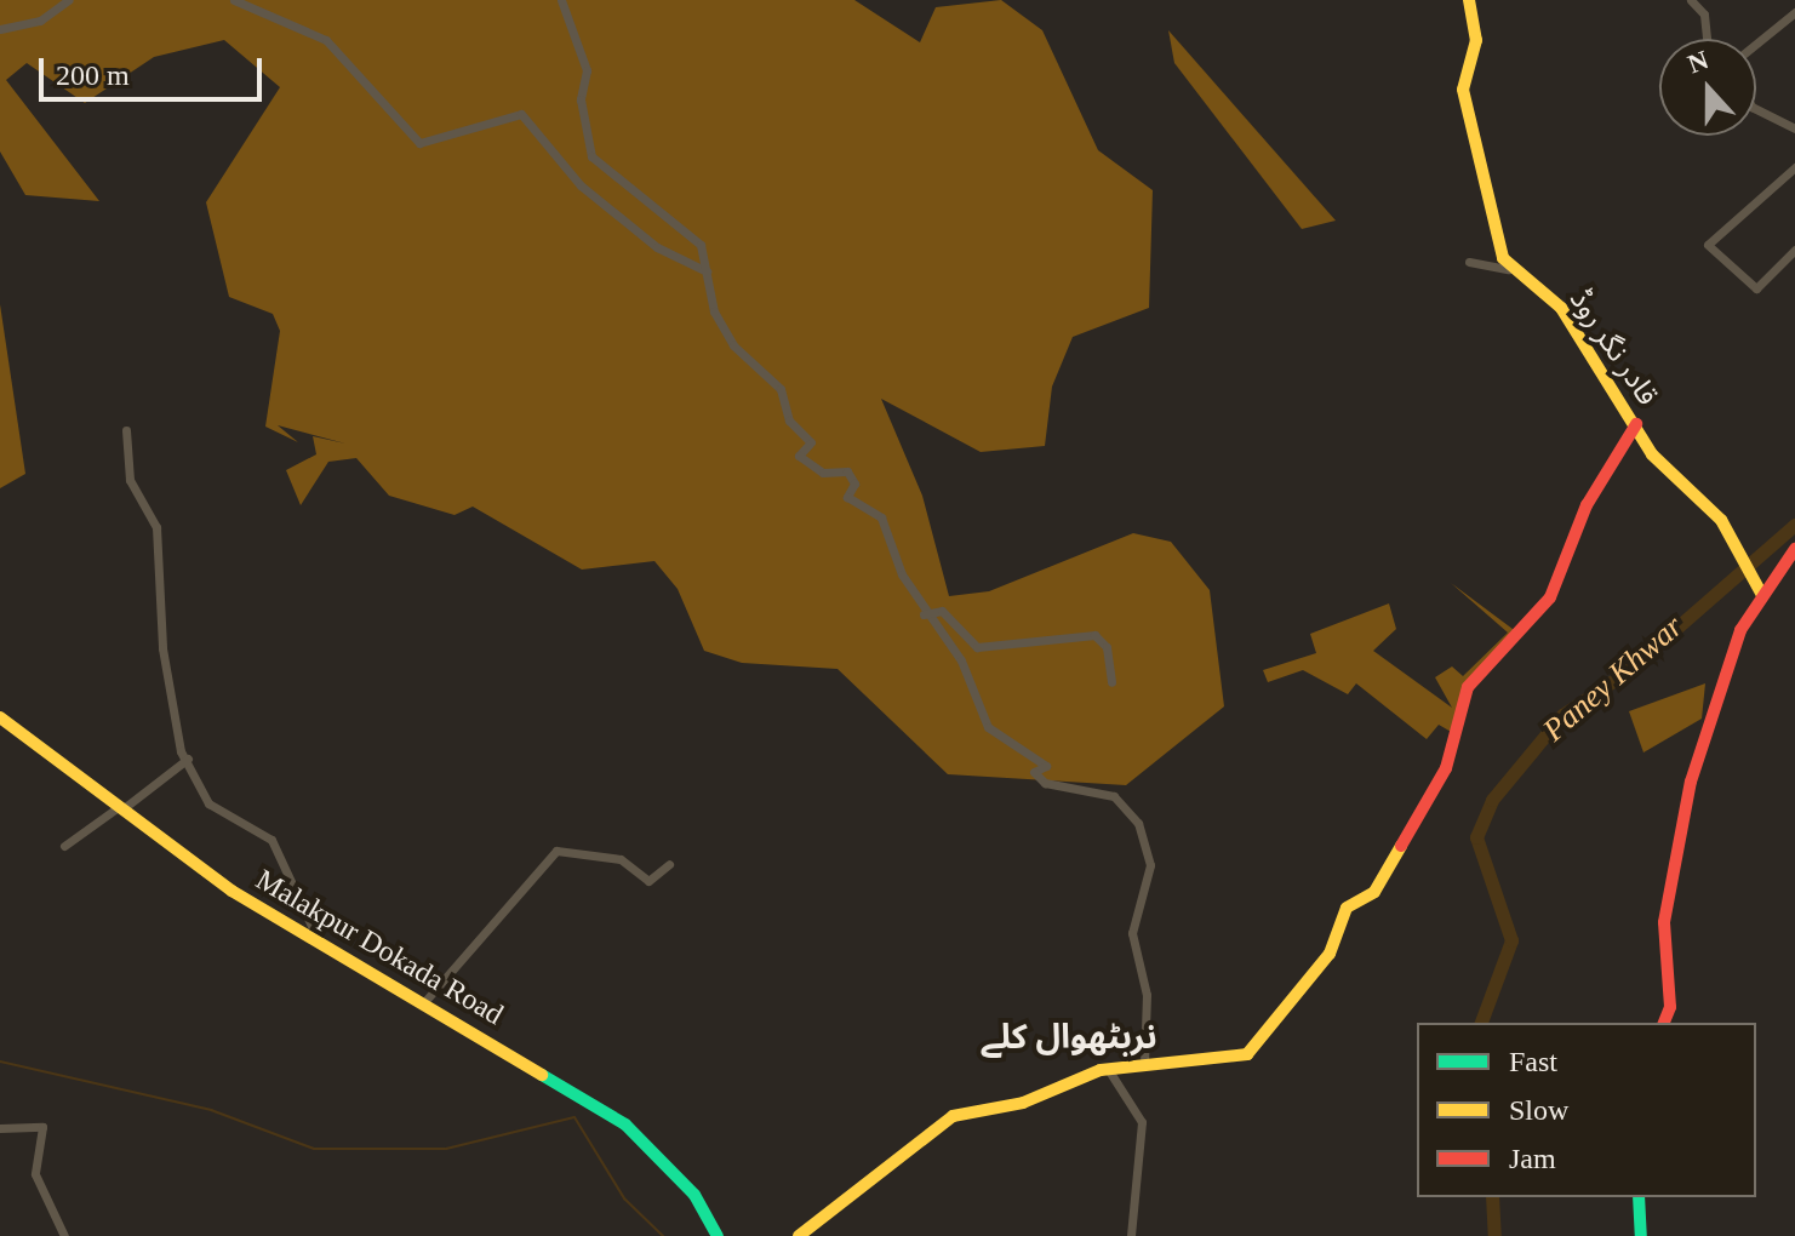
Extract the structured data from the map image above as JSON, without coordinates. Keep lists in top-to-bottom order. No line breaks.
{"streets":{"street":["قادر نگر روڈ","Malakpur Dokada Road"]},"districts":["نربٹھوال کلے"],"water":["Paney Khwar"],"legend":["Fast","Slow","Jam"],"scale_bar":"200 m","north":"top"}
